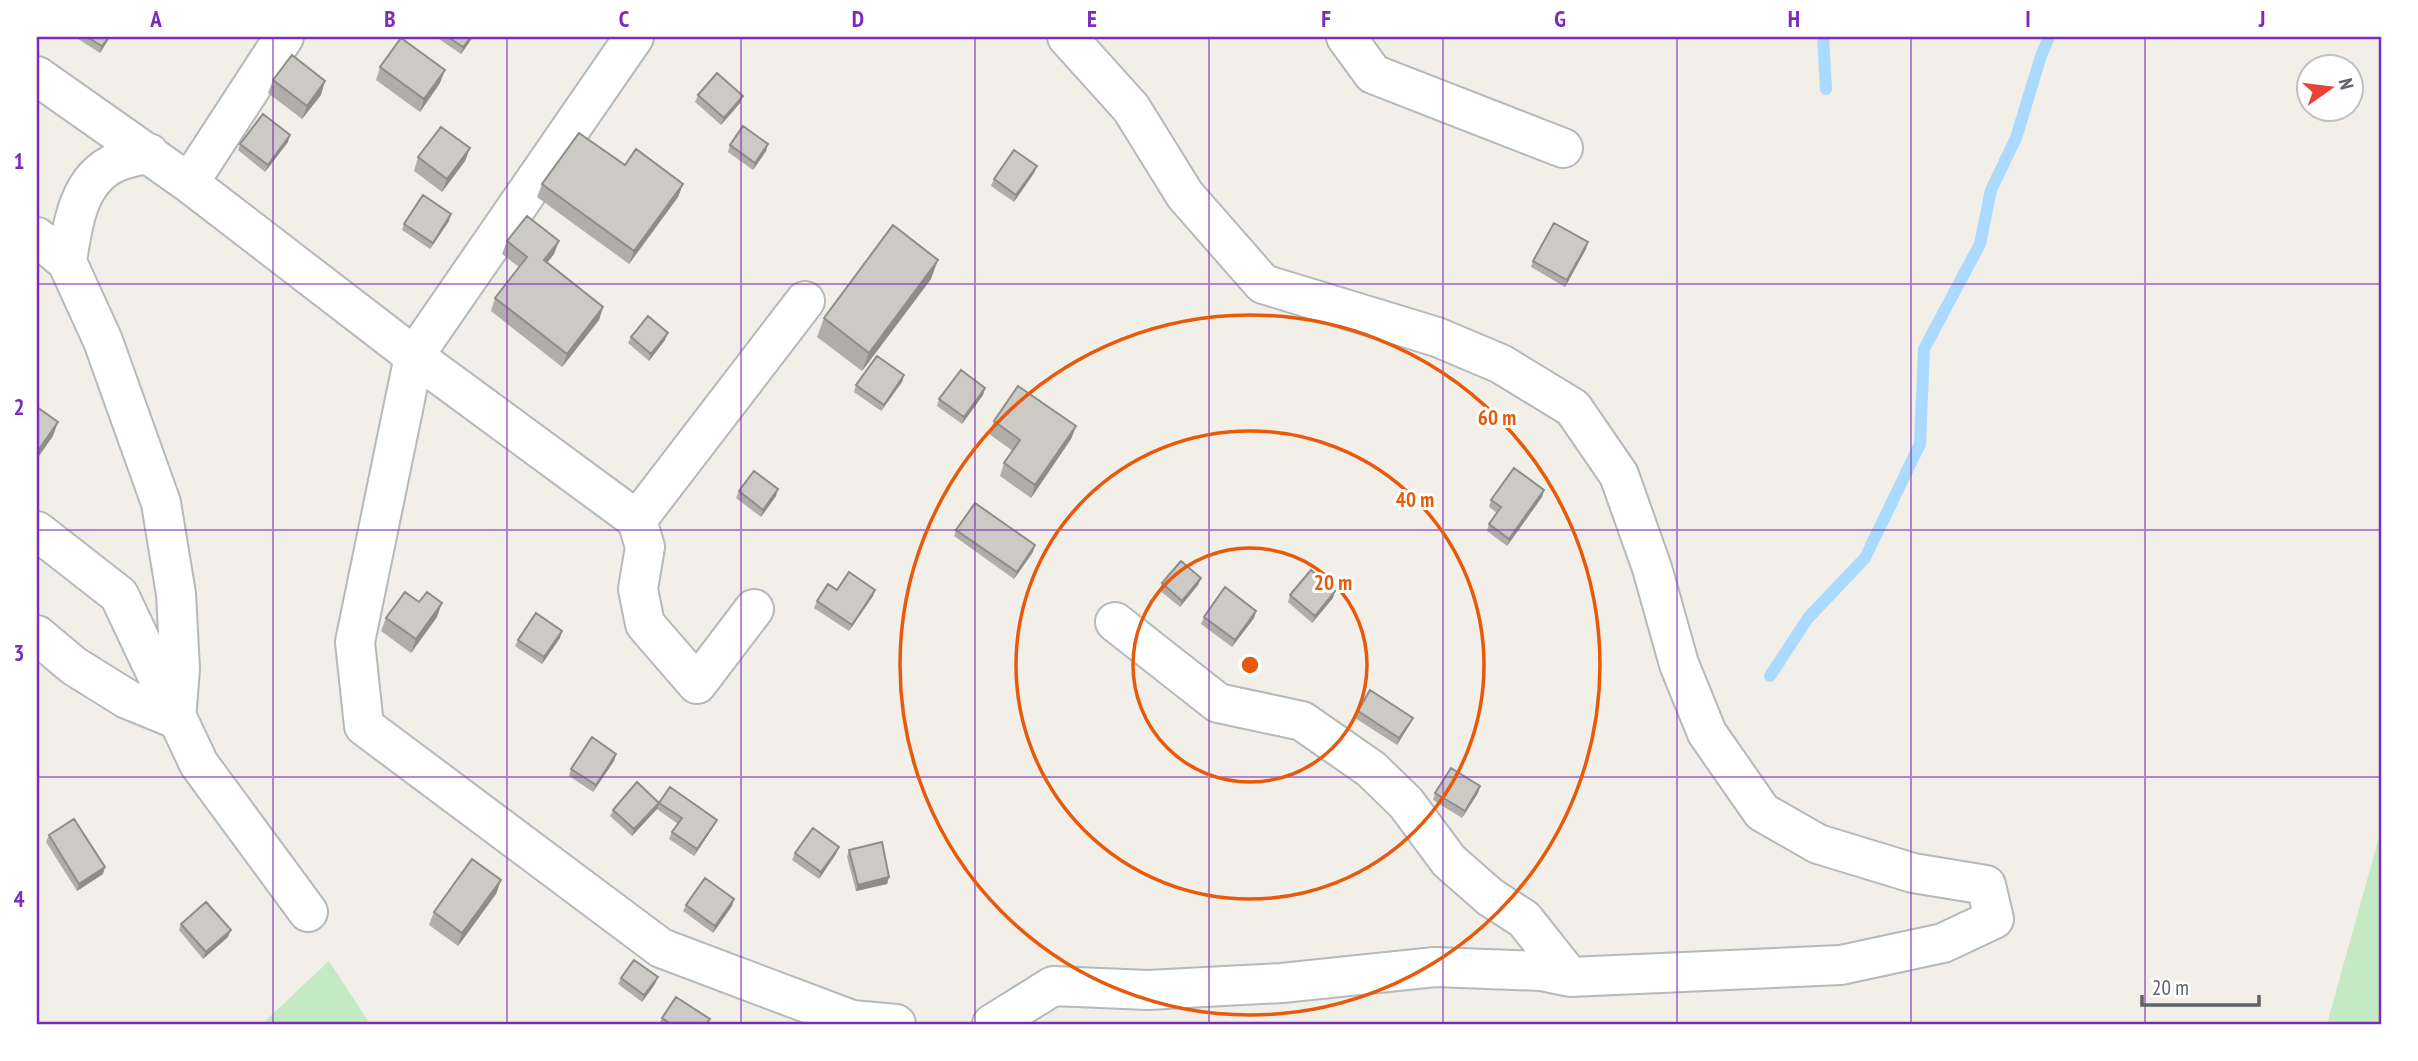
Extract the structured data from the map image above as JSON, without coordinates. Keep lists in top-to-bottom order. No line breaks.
{"scale_bar":"20 m","north":"right","grid":{"columns":["A","B","C","D","E","F","G","H","I","J"],"rows":["1","2","3","4"]},"rings":["60 m","40 m","20 m"]}
